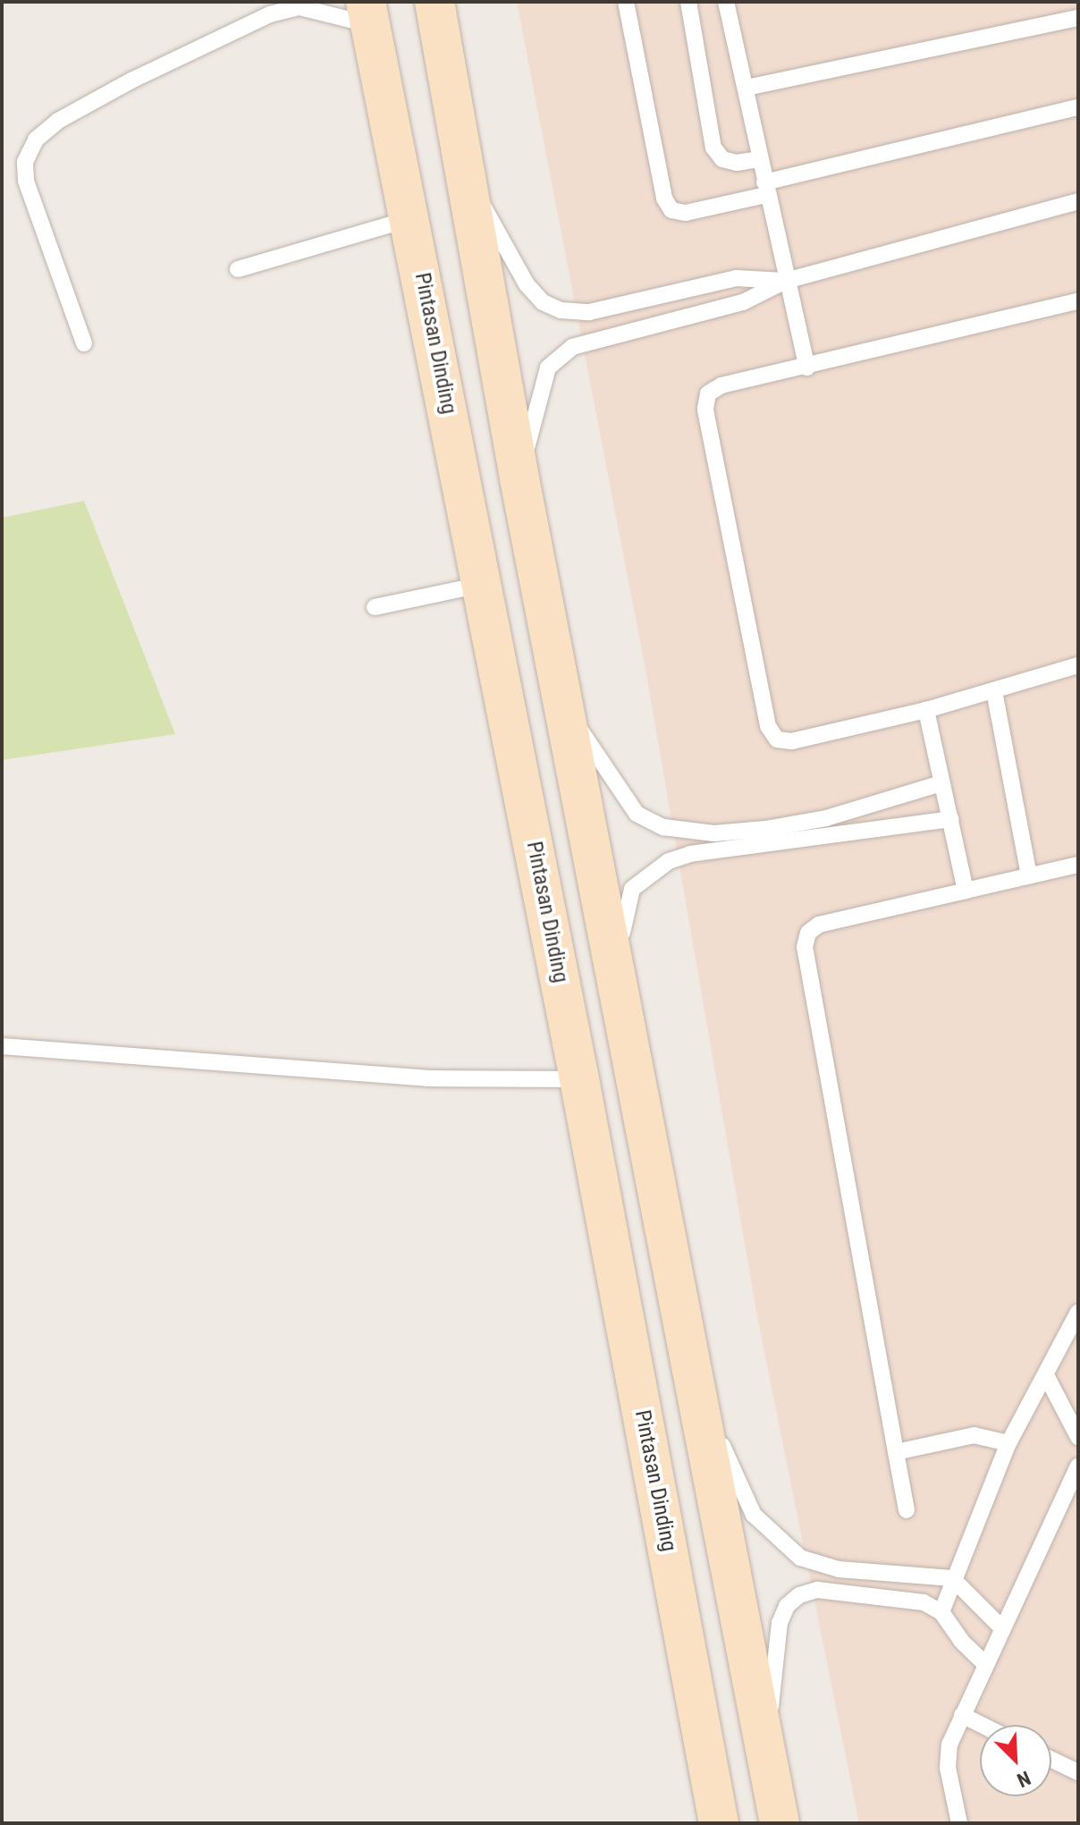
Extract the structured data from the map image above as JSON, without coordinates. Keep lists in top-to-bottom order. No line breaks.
{"streets":{"main road":["Pintasan Dinding"]},"north":"bottom right"}
